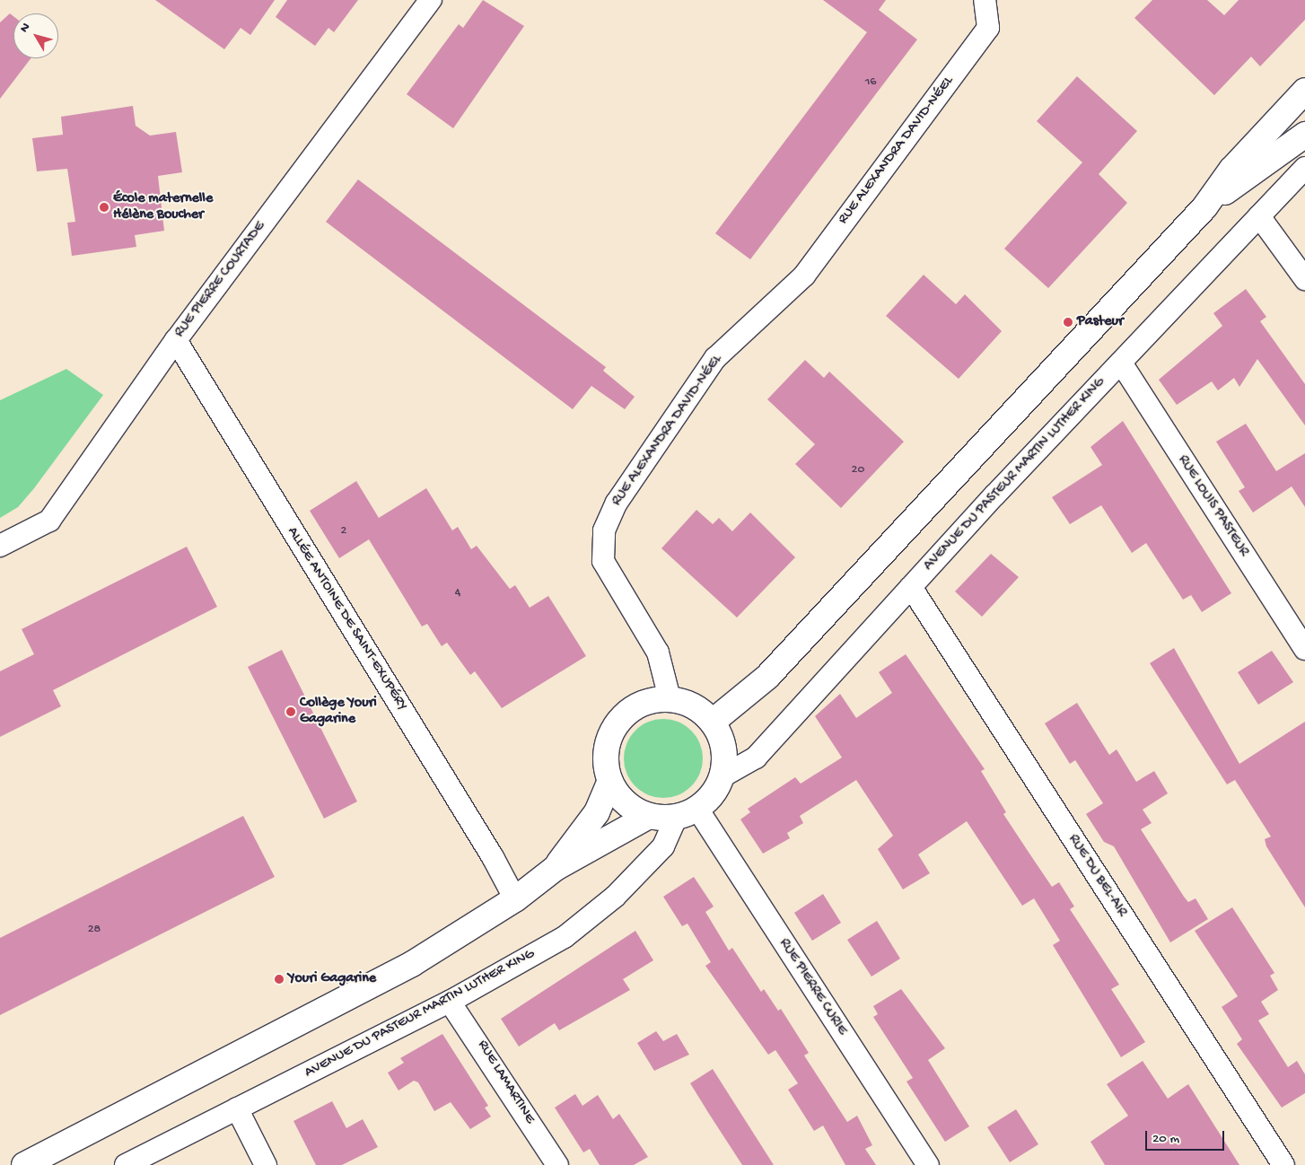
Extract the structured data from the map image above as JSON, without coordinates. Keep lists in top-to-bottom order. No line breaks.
{"streets":{"street":["RUE ALEXANDRA DAVID-NÉEL","RUE PIERRE COURTADE","AVENUE DU PASTEUR MARTIN LUTHER KING","RUE LOUIS PASTEUR","ALLÉE ANTOINE DE SAINT-EXUPÉRY","RUE DU BEL-AIR","RUE PIERRE CURIE","RUE LAMARTINE"]},"crossings":[["RUE ALEXANDRA DAVID-NÉEL","AVENUE DU PASTEUR MARTIN LUTHER KING"],["RUE ALEXANDRA DAVID-NÉEL","RUE PIERRE CURIE"],["RUE PIERRE COURTADE","ALLÉE ANTOINE DE SAINT-EXUPÉRY"],["AVENUE DU PASTEUR MARTIN LUTHER KING","RUE LOUIS PASTEUR"],["AVENUE DU PASTEUR MARTIN LUTHER KING","RUE DU BEL-AIR"],["AVENUE DU PASTEUR MARTIN LUTHER KING","RUE PIERRE CURIE"],["AVENUE DU PASTEUR MARTIN LUTHER KING","RUE LAMARTINE"]],"places":["École maternelle Hélène Boucher","Pasteur","Collège Youri Gagarine","Youri Gagarine"],"house_numbers":["16","20","2","4","28"],"scale_bar":"20 m","north":"top left"}
